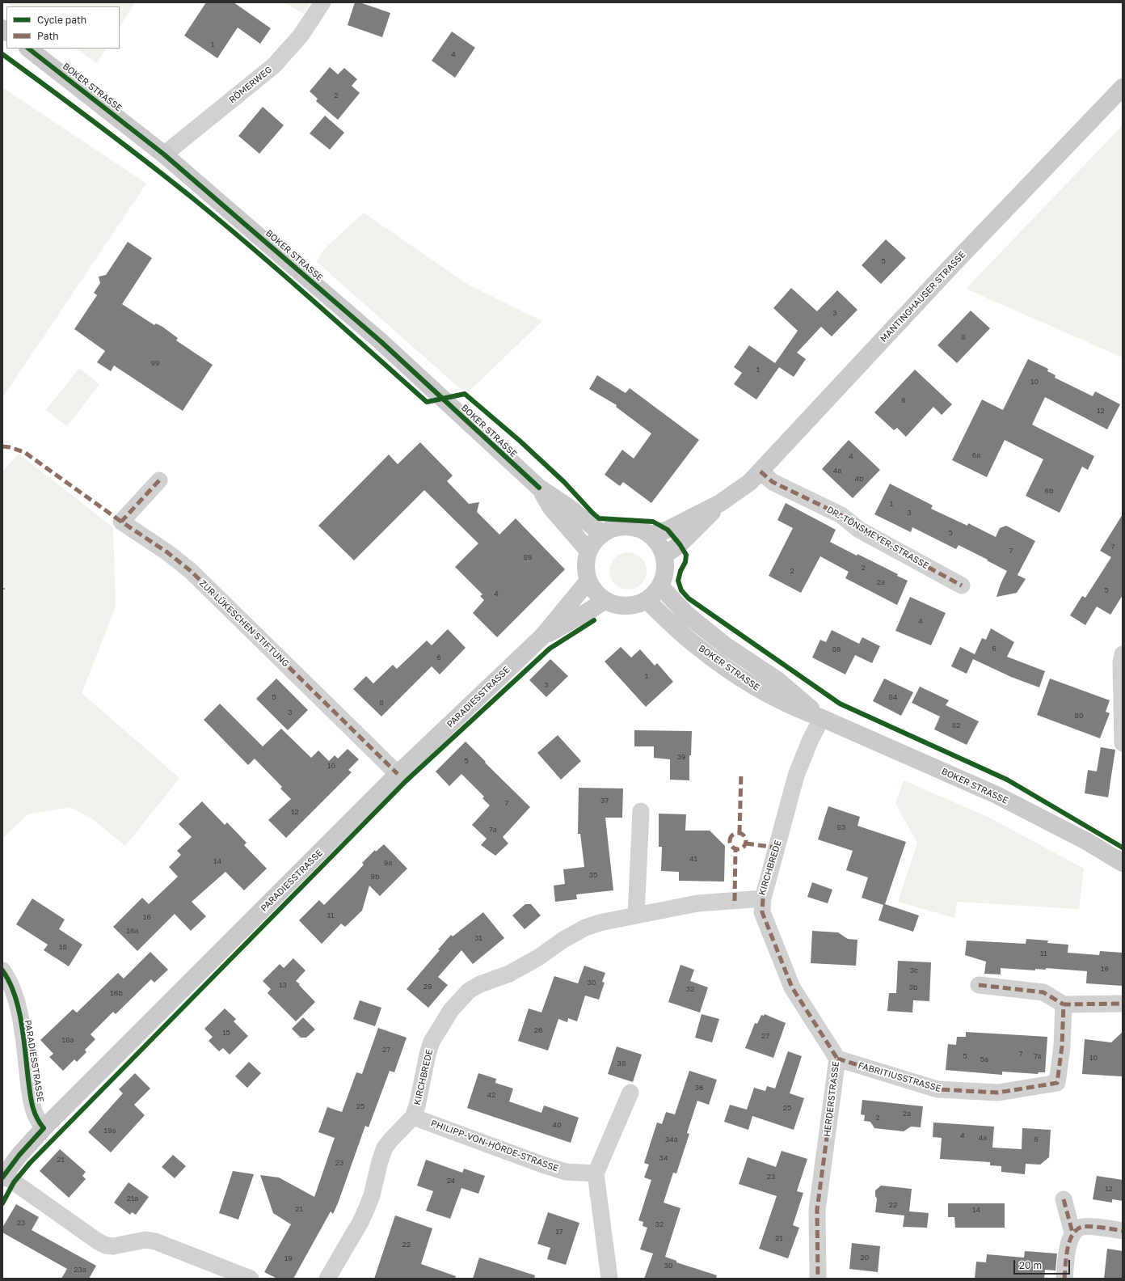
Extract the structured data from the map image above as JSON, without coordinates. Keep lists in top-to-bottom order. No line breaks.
{"streets":{"main road":["BOKER STRASSE","MANTINGHAUSER STRASSE","PARADIESSTRASSE"],"street":["RÖMERWEG","DR.-TÖNSMEYER-STRASSE","ZUR LÜKESCHEN STIFTUNG","KIRCHBREDE","FABRITIUSSTRASSE","HERDERSTRASSE","PHILIPP-VON-HÖRDE-STRASSE"]},"crossings":[["RÖMERWEG","BOKER STRASSE"],["BOKER STRASSE","MANTINGHAUSER STRASSE"],["BOKER STRASSE","PARADIESSTRASSE"],["BOKER STRASSE","KIRCHBREDE"],["MANTINGHAUSER STRASSE","DR.-TÖNSMEYER-STRASSE"],["MANTINGHAUSER STRASSE","PARADIESSTRASSE"],["ZUR LÜKESCHEN STIFTUNG","PARADIESSTRASSE"],["KIRCHBREDE","HERDERSTRASSE"],["KIRCHBREDE","PHILIPP-VON-HÖRDE-STRASSE"],["FABRITIUSSTRASSE","HERDERSTRASSE"]],"house_numbers":["1","4","2","5","3","8","99","1","10","6","12","6a","4","4a","4b","6b","1","3","5","7","7","89","2","2","2a","5","4","4","6","86","6","1","3","5","84","8","3","80","82","39","5","10","37","7","12","83","7a","41","14","9a","35","9b","11","16","16a","31","18","11","16","3c","30","13","29","3b","32","16b","26","15","27","18a","27","7","5","7a","10","5a","38","36","42","25","25","2a","2","40","19a","4","4a","34a","6","34","21","23","23","24","12","21a","22","21","14","23","32","17","21","22","20","19","30","23a"],"legend":["Cycle path","Path"],"scale_bar":"20 m"}
